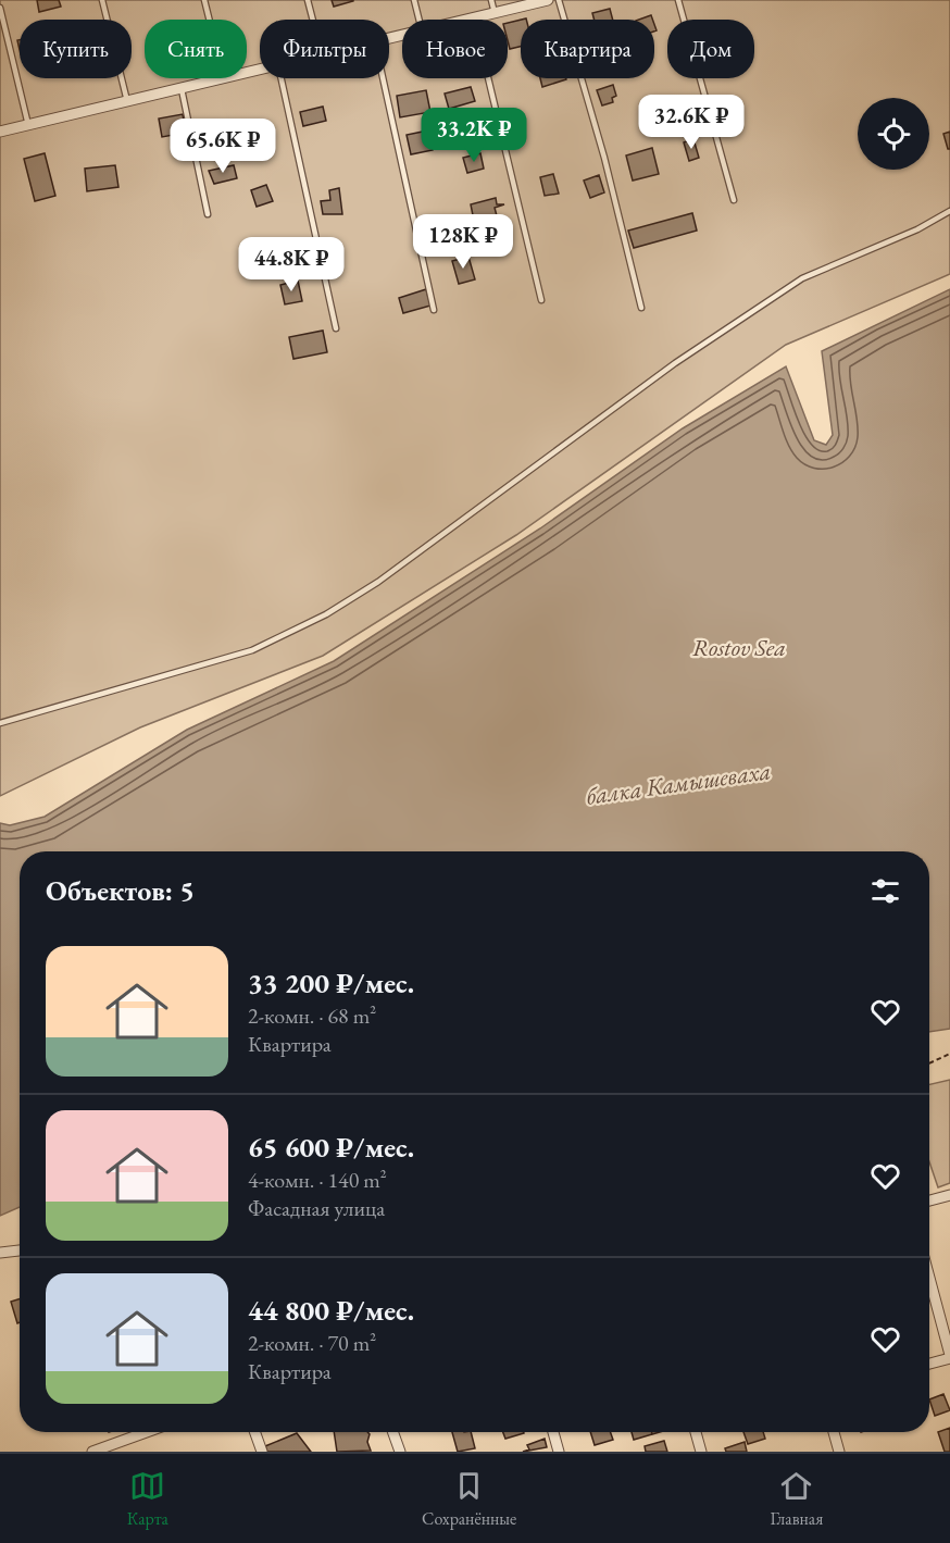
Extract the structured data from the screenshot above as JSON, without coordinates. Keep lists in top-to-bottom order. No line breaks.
{"water":["Rostov Sea","балка Камышеваха"],"page":{"chip":["Купить","Снять","Фильтры","Новое","Квартира","Дом"],"price":["32.6K ₽","33.2K ₽","65.6K ₽","128K ₽","44.8K ₽"],"heading":"Объектов: 5","list":[{"name":"33 200 ₽/мес.","note":"2-комн. · 68 m² · Квартира"},{"name":"65 600 ₽/мес.","note":"4-комн. · 140 m² · Фасадная улица"},{"name":"44 800 ₽/мес.","note":"2-комн. · 70 m² · Квартира"}],"tabs":["Карта","Сохранённые","Главная"]}}
